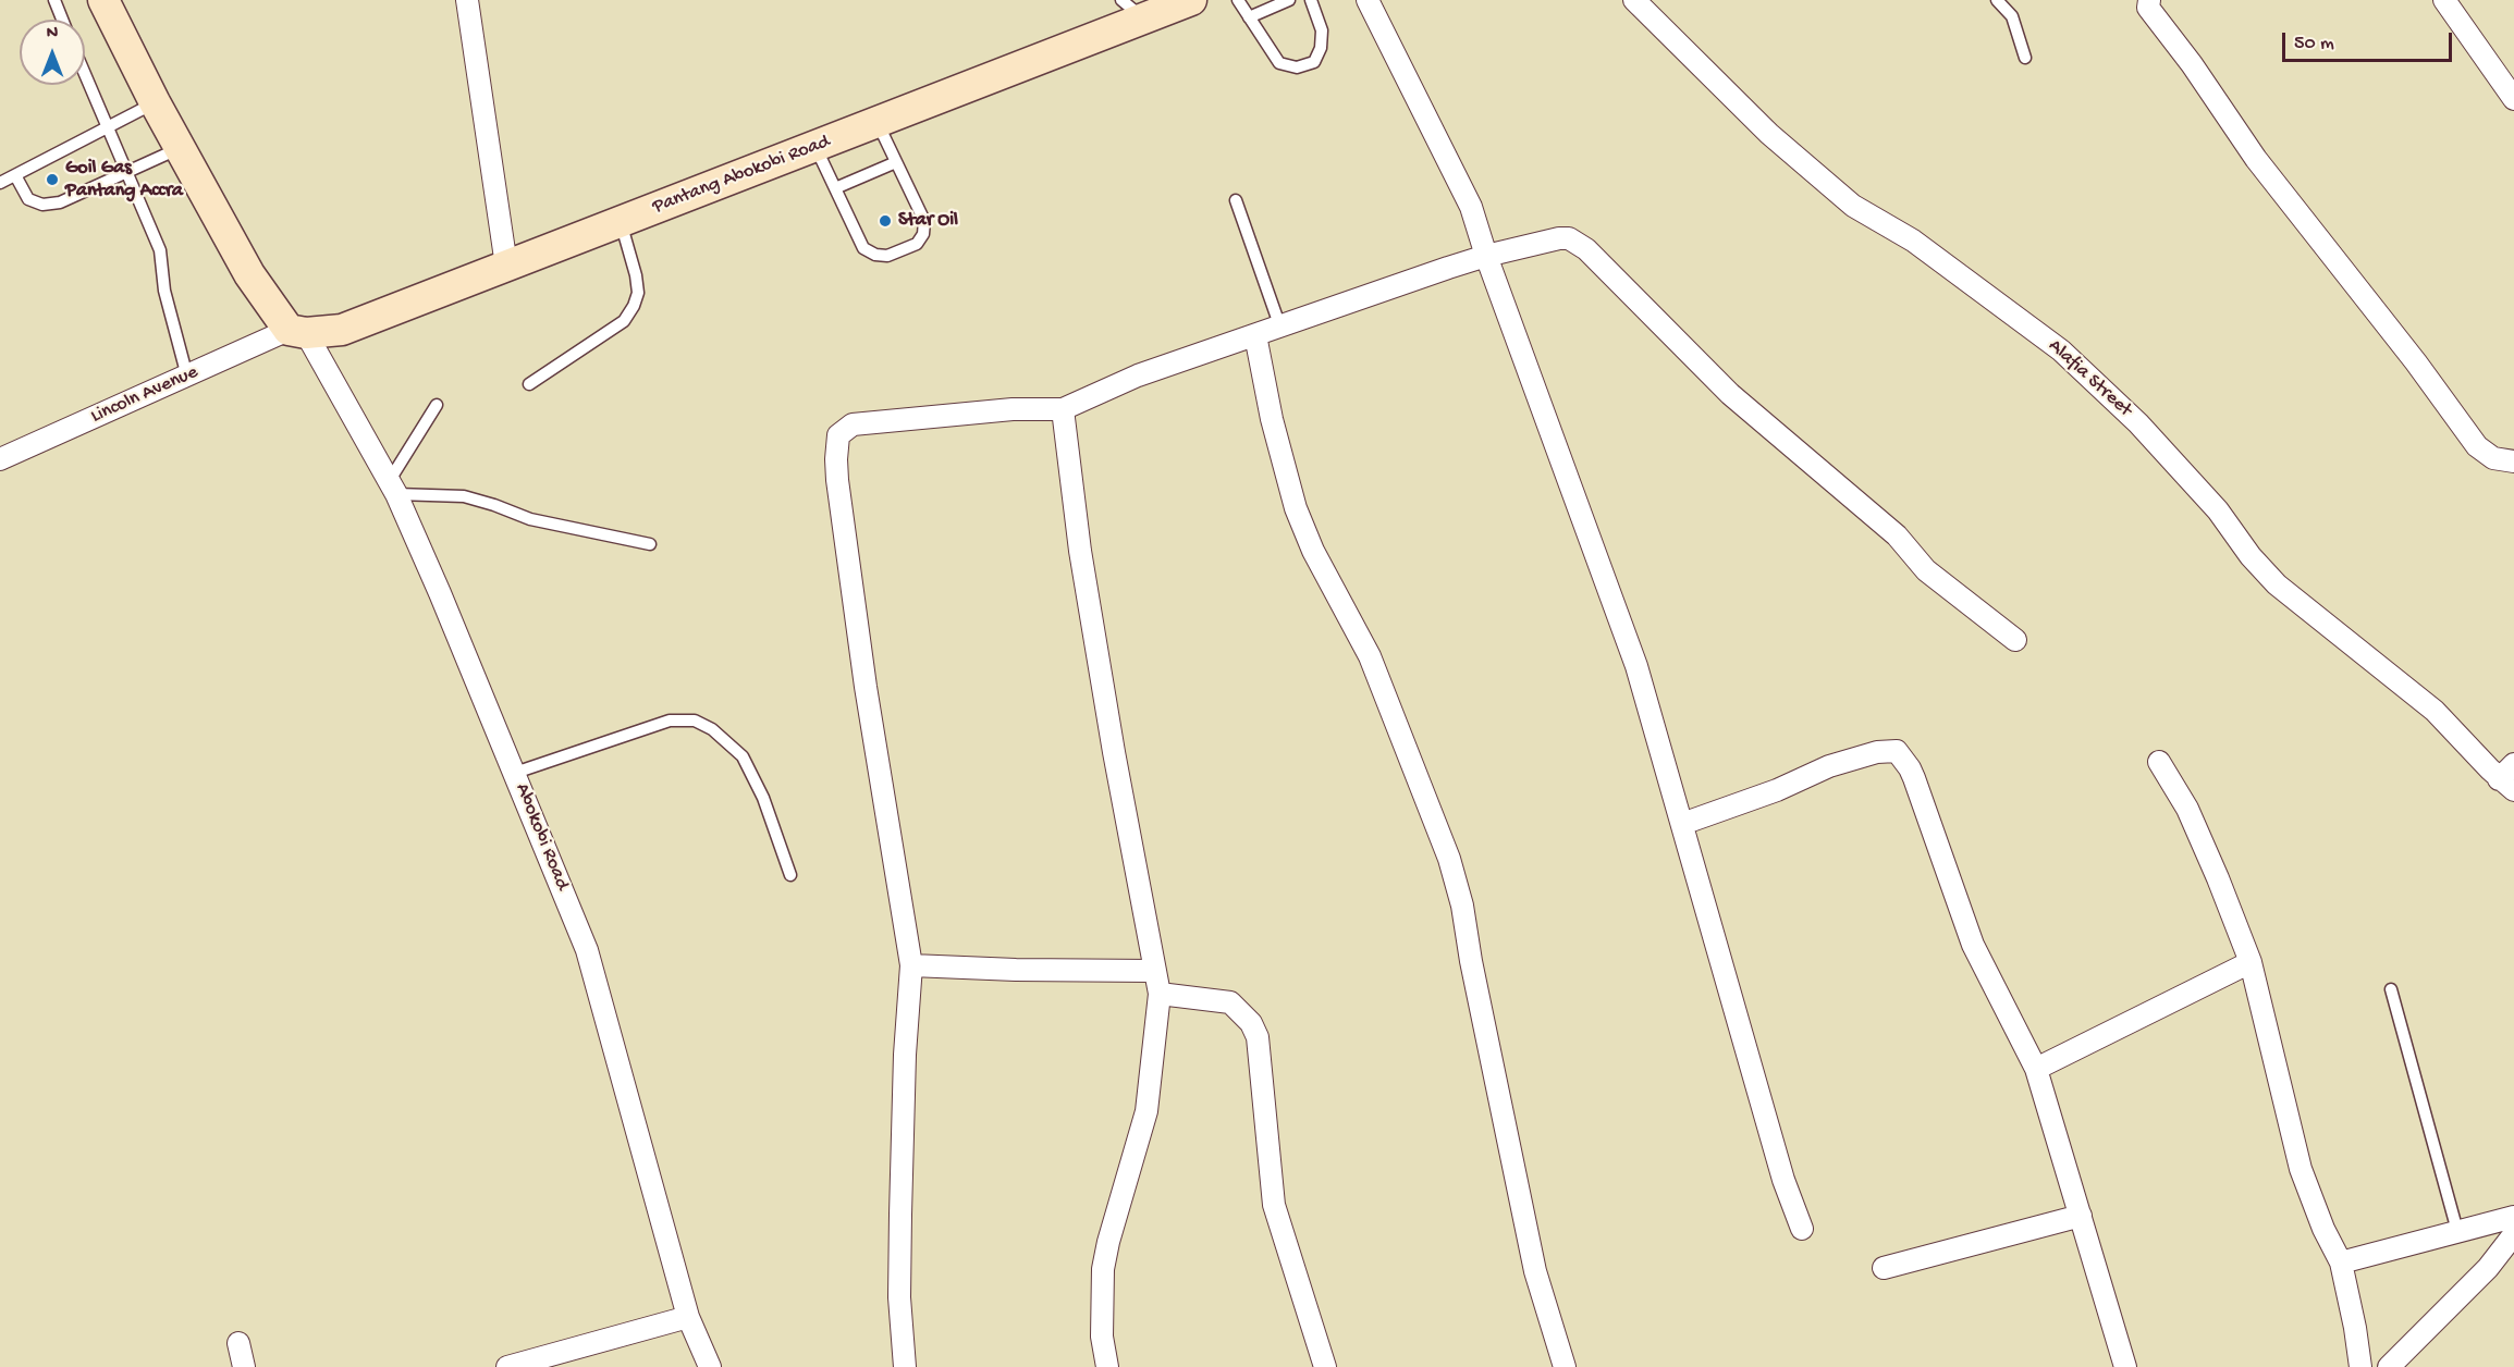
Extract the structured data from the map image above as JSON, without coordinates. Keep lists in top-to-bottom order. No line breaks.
{"streets":{"street":["Pantang Abokobi Road","Alafia Street","Lincoln Avenue","Abokobi Road"]},"crossings":[["Pantang Abokobi Road","Lincoln Avenue"],["Pantang Abokobi Road","Abokobi Road"],["Lincoln Avenue","Abokobi Road"]],"places":["Goil Gas Pantang Accra","Star Oil"],"scale_bar":"50 m","north":"top"}
